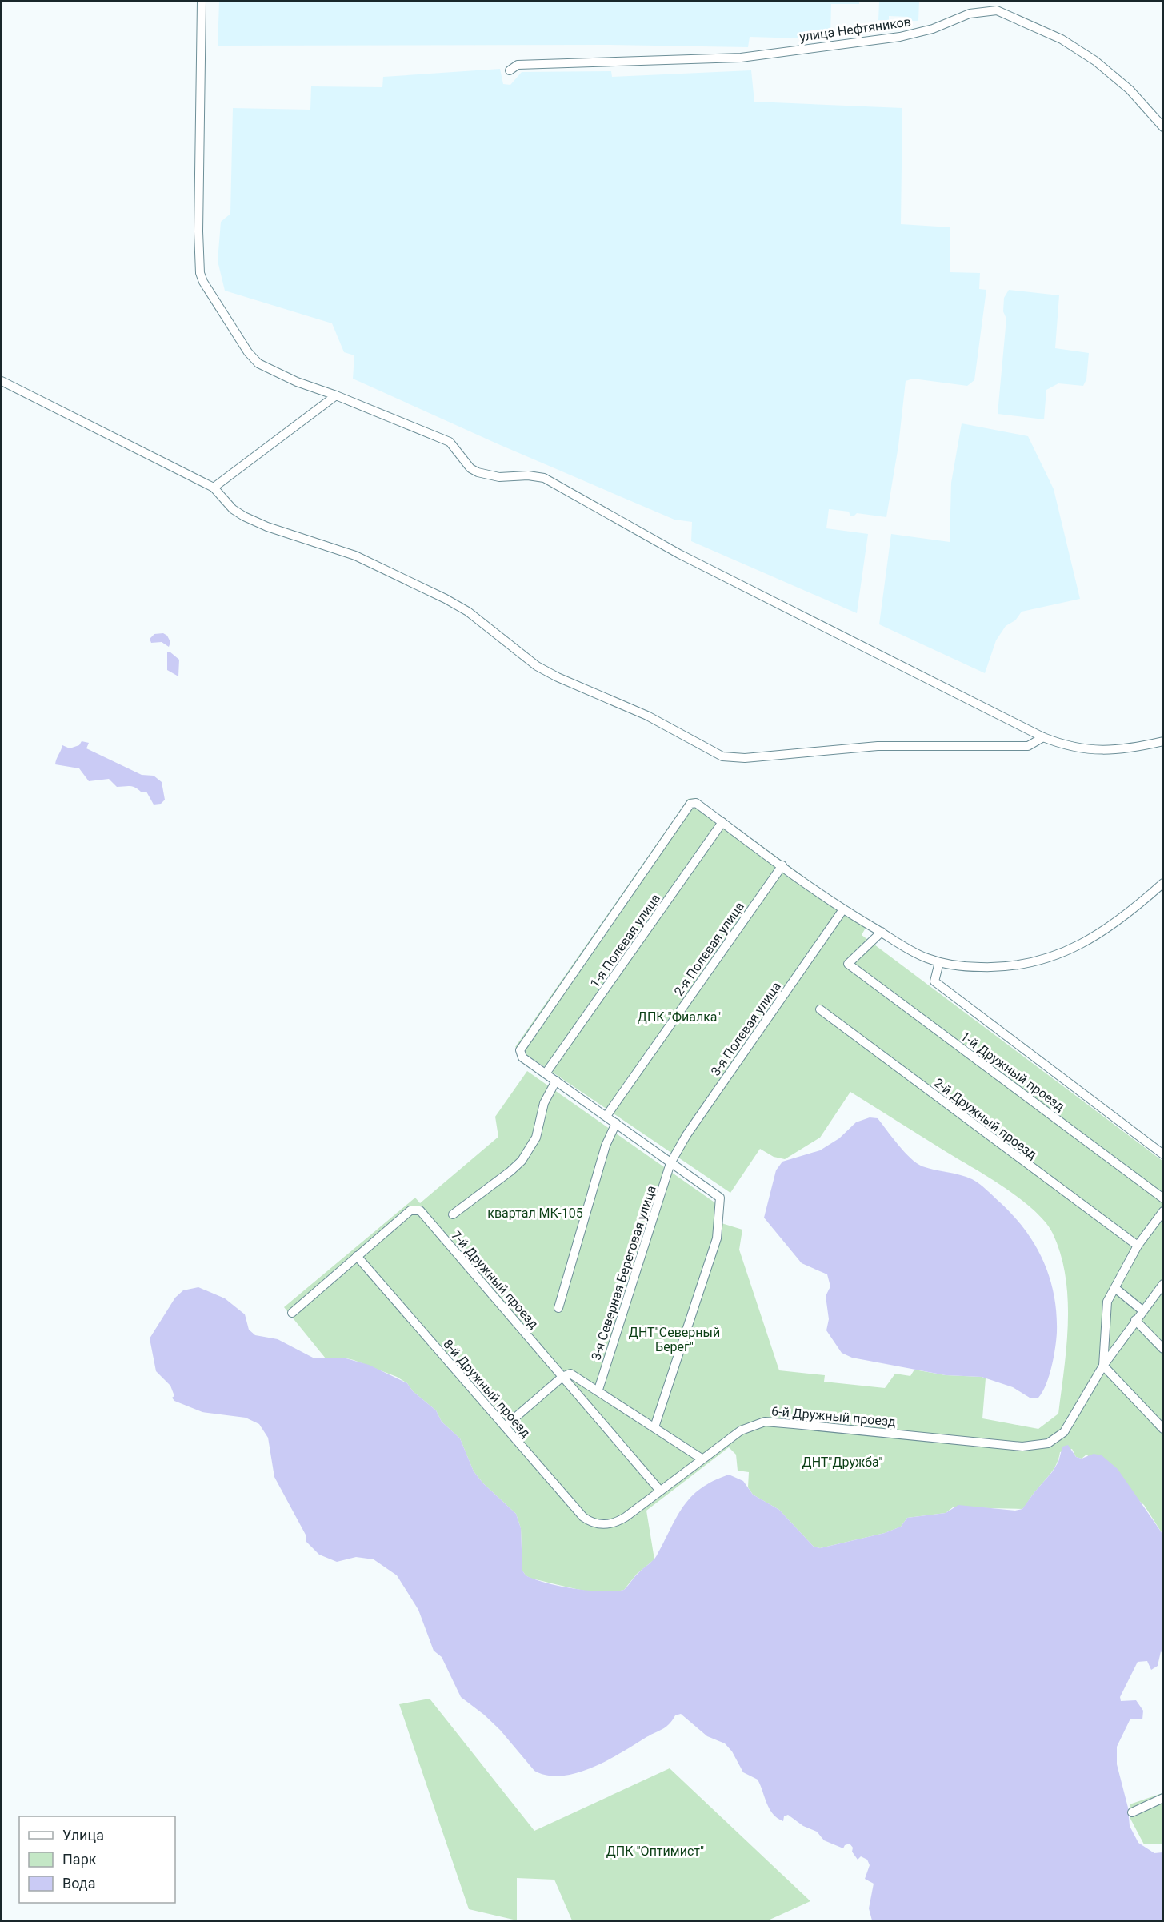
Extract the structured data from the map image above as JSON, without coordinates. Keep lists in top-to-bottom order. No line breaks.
{"streets":{"street":["улица Нефтяников","1-я Полевая улица","2-я Полевая улица","3-я Полевая улица","1-й Дружный проезд","2-й Дружный проезд","3-я Северная Береговая улица","7-й Дружный проезд","8-й Дружный проезд","6-й Дружный проезд"]},"crossings":[["3-я Полевая улица","3-я Северная Береговая улица"],["7-й Дружный проезд","8-й Дружный проезд"],["7-й Дружный проезд","6-й Дружный проезд"],["8-й Дружный проезд","6-й Дружный проезд"]],"parks":["ДПК \"Фиалка\"","квартал МК-105","ДНТ\"Северный Берег\"","ДНТ\"Дружба\"","ДПК \"Оптимист\""],"legend":["Улица","Парк","Вода"]}
